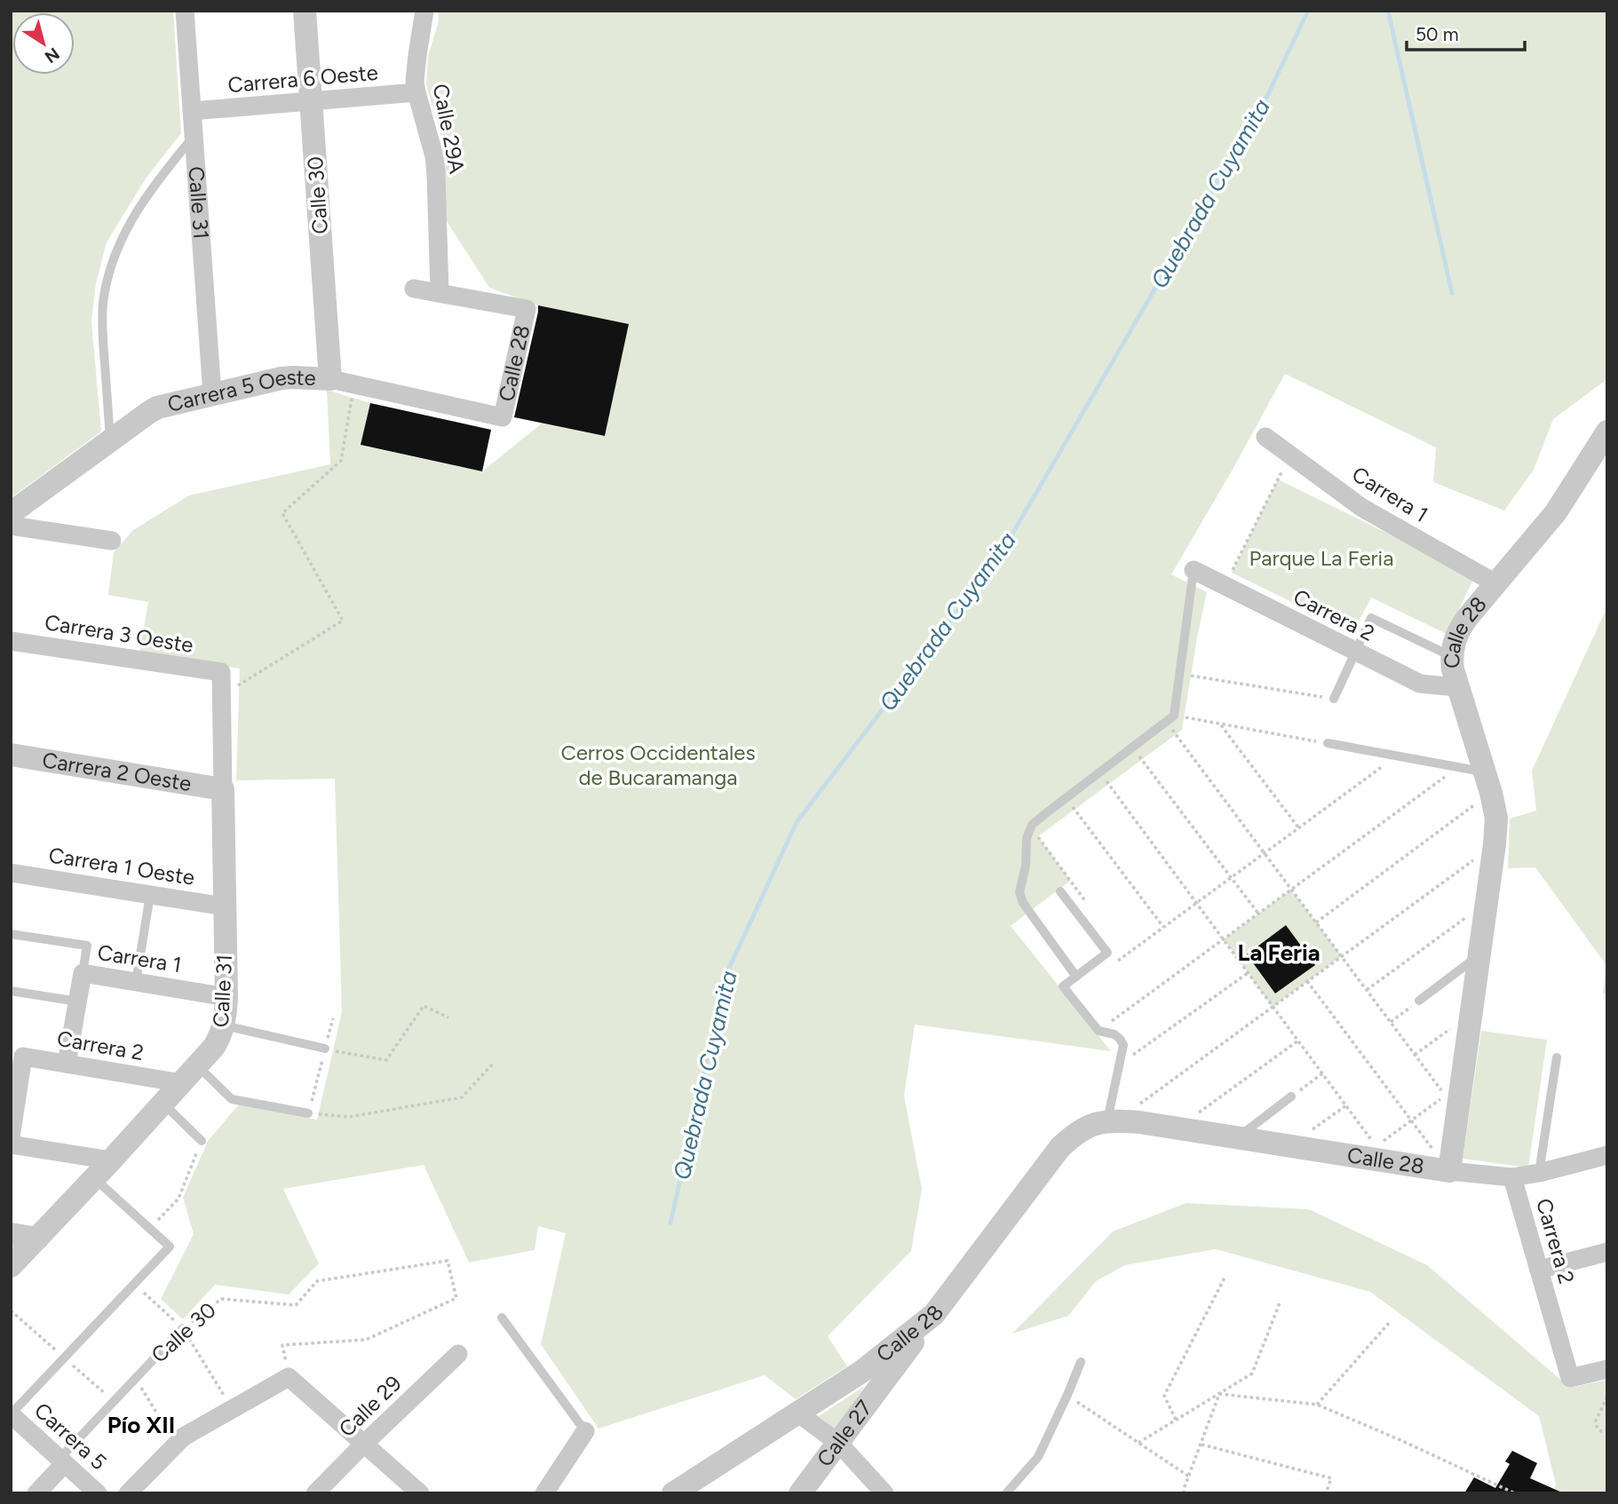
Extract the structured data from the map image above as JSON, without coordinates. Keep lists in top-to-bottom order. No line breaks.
{"streets":{"street":["Carrera 6 Oeste","Calle 29A","Calle 30","Calle 31","Calle 28","Carrera 5 Oeste","Carrera 1","Carrera 2","Carrera 3 Oeste","Carrera 2 Oeste","Carrera 1 Oeste","Calle 29","Calle 27","Carrera 5"]},"crossings":[["Carrera 6 Oeste","Calle 29A"],["Carrera 6 Oeste","Calle 30"],["Carrera 6 Oeste","Calle 31"],["Calle 29A","Calle 28"],["Calle 30","Carrera 5 Oeste"],["Calle 30","Carrera 5"],["Calle 31","Carrera 5 Oeste"],["Calle 31","Carrera 1"],["Calle 31","Carrera 2"],["Calle 31","Carrera 3 Oeste"],["Calle 31","Carrera 2 Oeste"],["Calle 31","Carrera 1 Oeste"],["Calle 28","Carrera 5 Oeste"],["Calle 28","Carrera 1"],["Calle 28","Carrera 2"],["Calle 28","Calle 27"]],"districts":["La Feria","Pío XII"],"water":["Quebrada Cuyamita"],"parks":["Parque La Feria","Cerros Occidentales de Bucaramanga"],"scale_bar":"50 m","north":"bottom right"}
